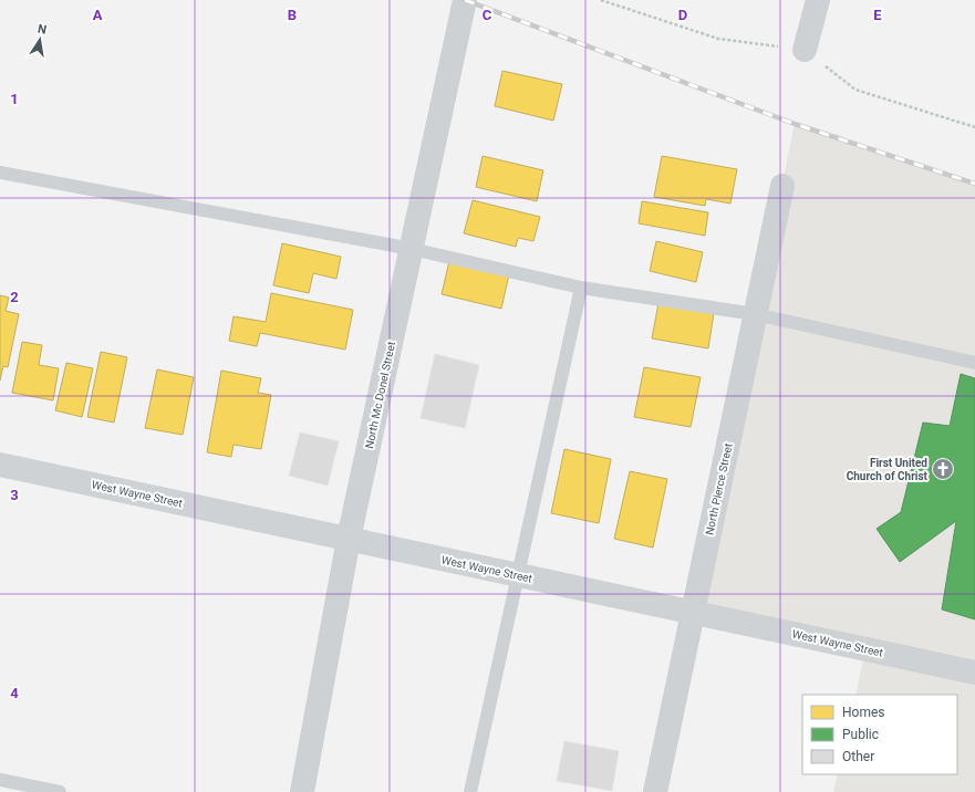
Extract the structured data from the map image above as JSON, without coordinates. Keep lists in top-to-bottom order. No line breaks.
{"streets":{"street":["North Mc Donel Street","North Pierce Street","West Wayne Street"]},"crossings":[["North Mc Donel Street","West Wayne Street"],["North Pierce Street","West Wayne Street"]],"places":{"church":["First United Church of Christ"]},"legend":["Homes","Public","Other"],"north":"top","grid":{"columns":["A","B","C","D","E"],"rows":["1","2","3","4"]}}
